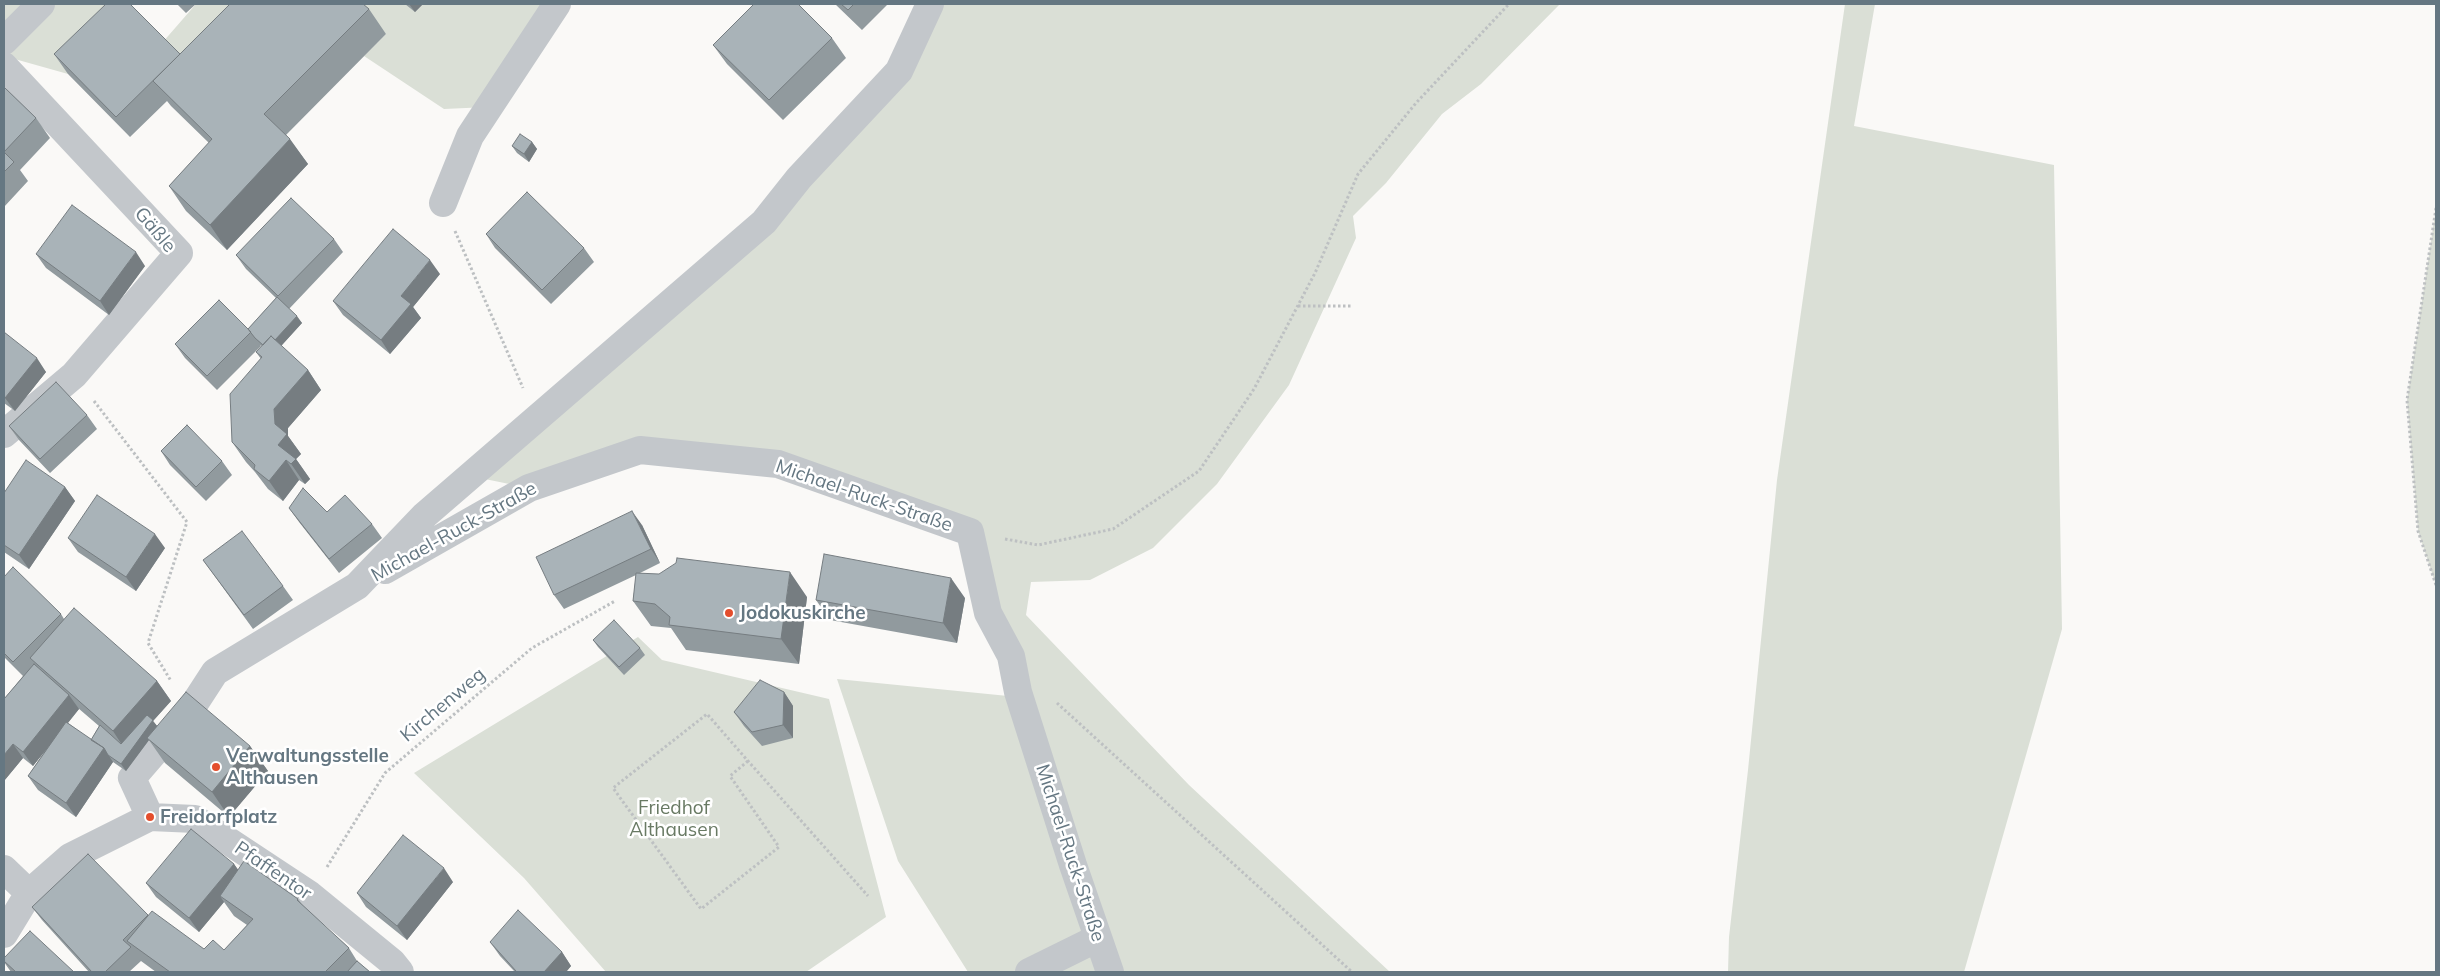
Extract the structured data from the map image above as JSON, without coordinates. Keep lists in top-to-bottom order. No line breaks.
{"streets":{"street":["Gäßle","Michael-Ruck-Straße","Pfaffentor"],"path":["Kirchenweg"]},"crossings":[["Michael-Ruck-Straße","Pfaffentor"],["Kirchenweg","Pfaffentor"]],"parks":["Friedhof Althausen"],"places":["Jodokuskirche","Verwaltungsstelle Althausen","Freidorfplatz"]}
